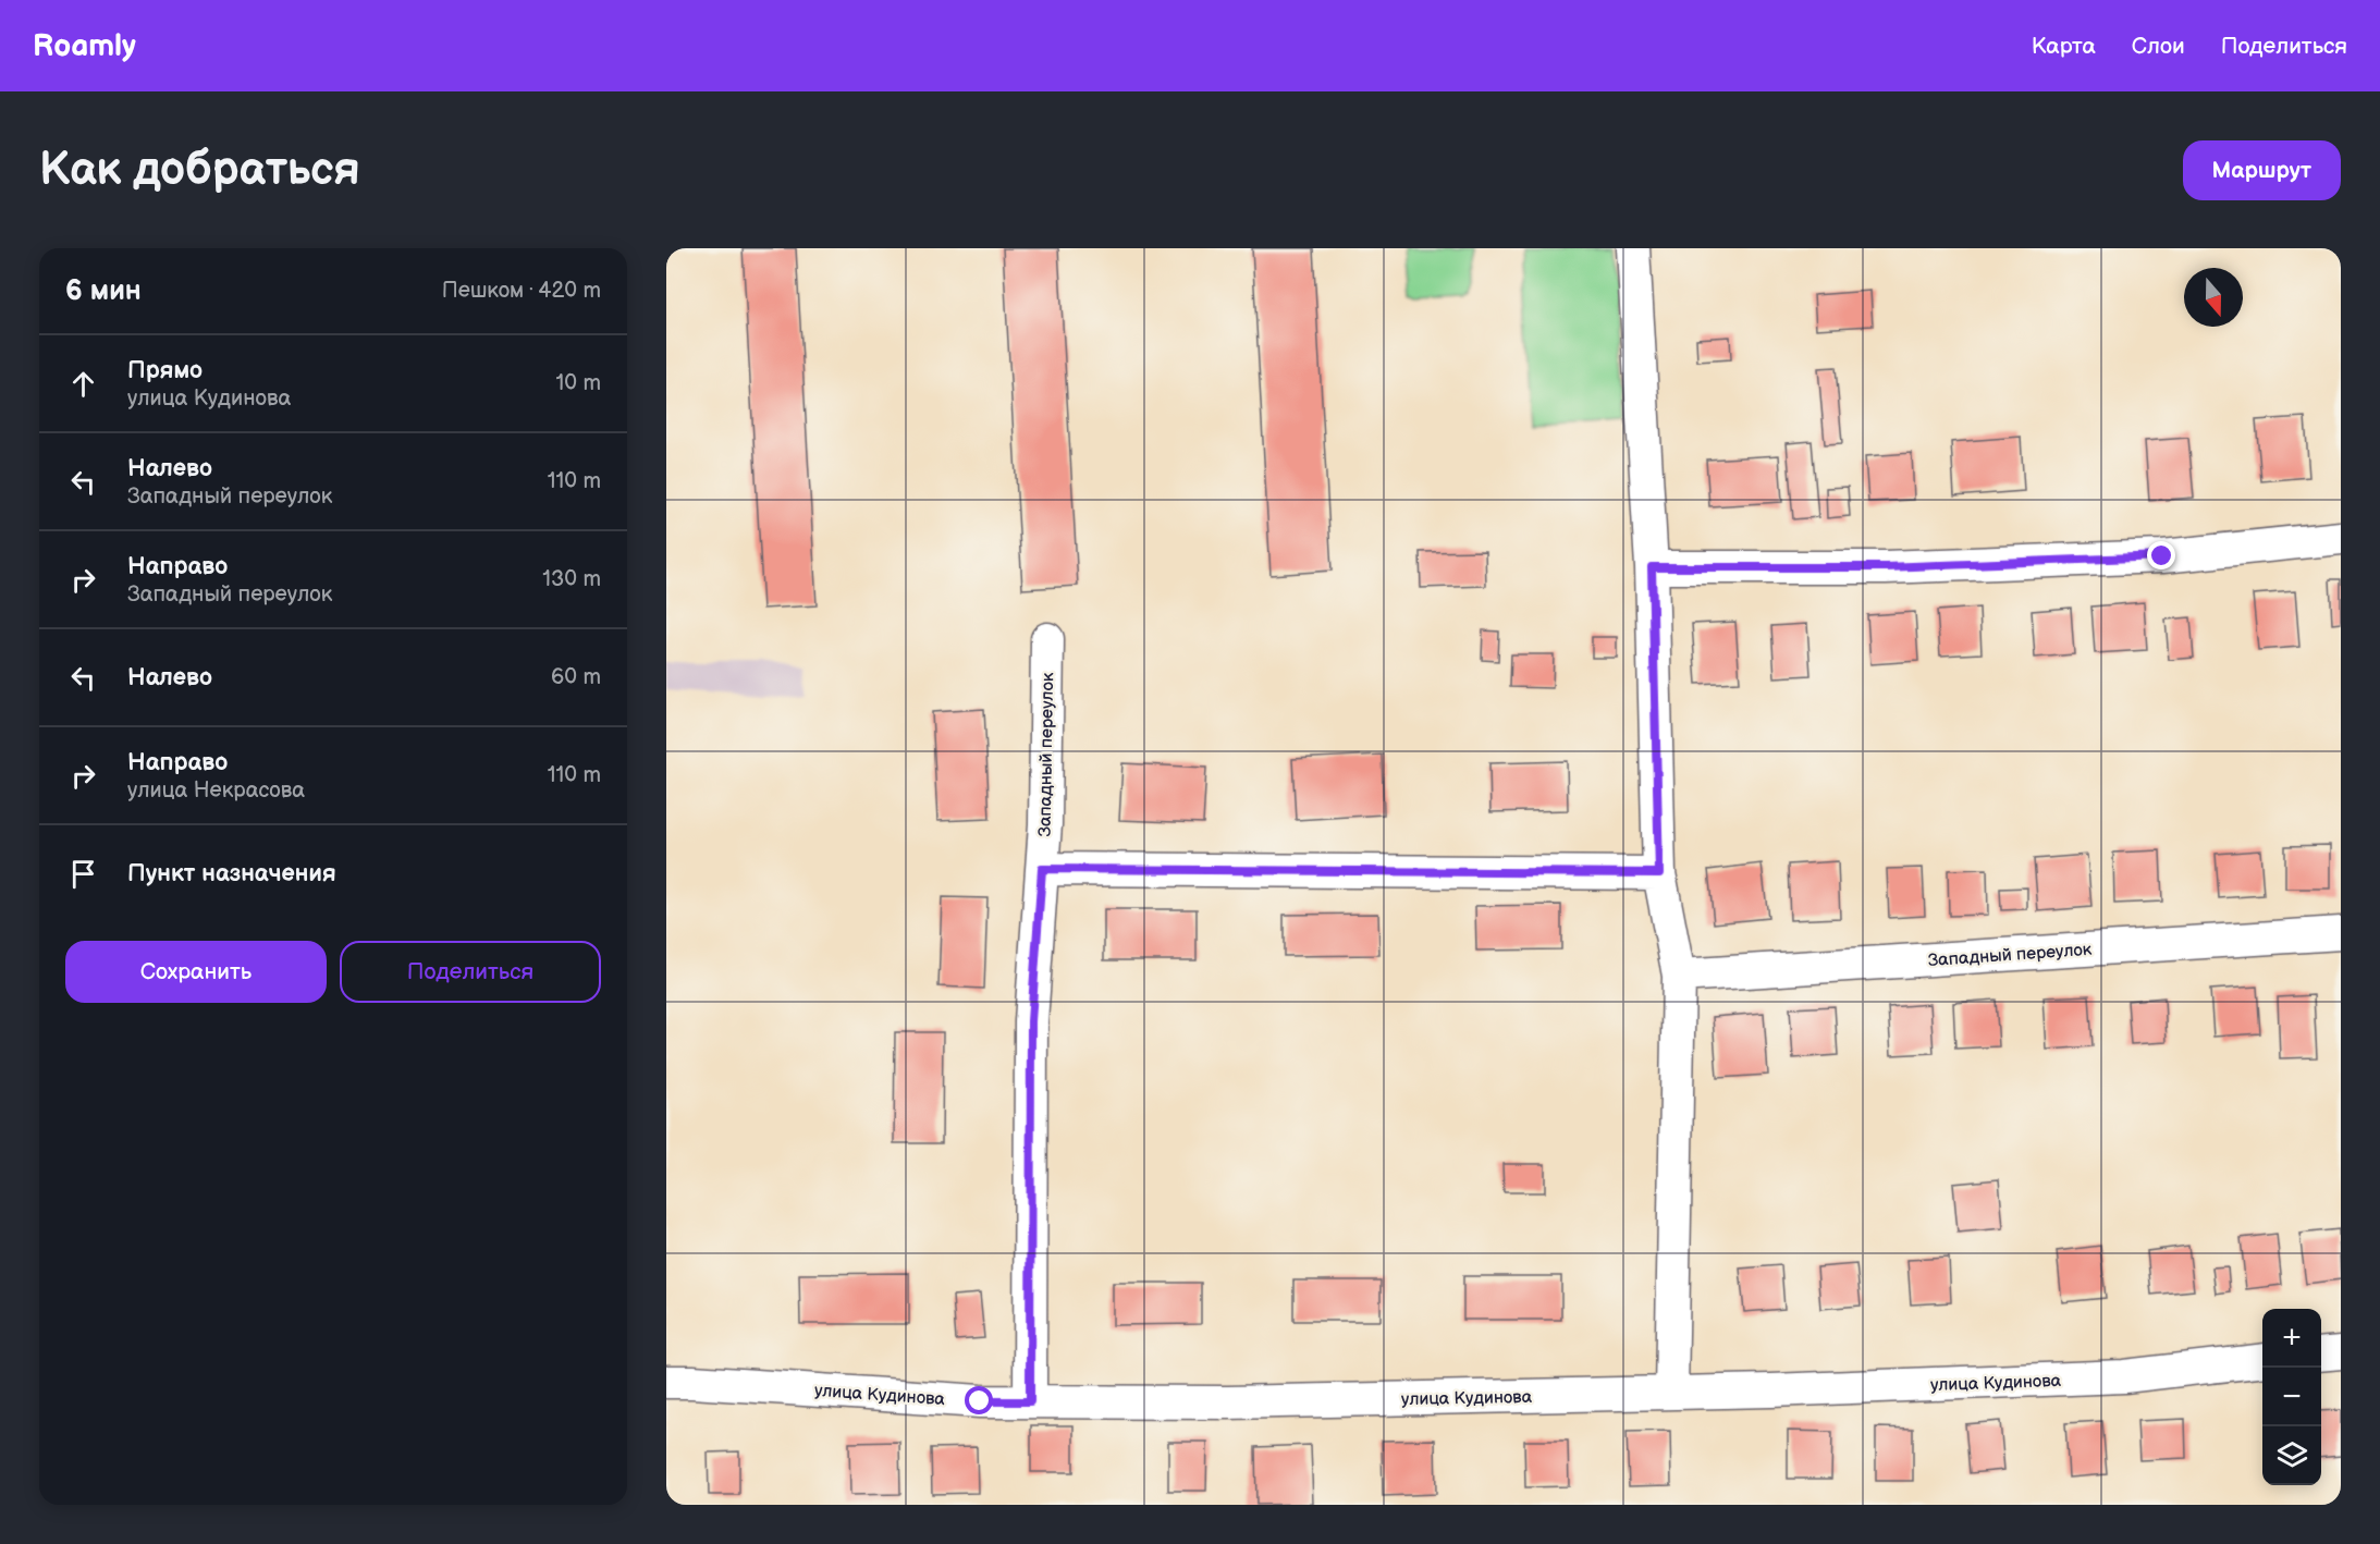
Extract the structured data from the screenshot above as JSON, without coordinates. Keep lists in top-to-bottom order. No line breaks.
{"streets":{"street":["Западный переулок","улица Кудинова"]},"crossings":[["Западный переулок","улица Кудинова"]],"north":"bottom","page":{"header":"Roamly","nav":["Карта","Слои","Поделиться"],"buttons":["Маршрут",["Сохранить","Поделиться"]],"title":"Как добраться","heading":["6 мин","Пешком · 420 m"],"list":[["Прямо","улица Кудинова","10 m"],["Налево","Западный переулок","110 m"],["Направо","Западный переулок","130 m"],["Налево","60 m"],["Направо","улица Некрасова","110 m"],"Пункт назначения"],"map_buttons":["+","−"]}}
